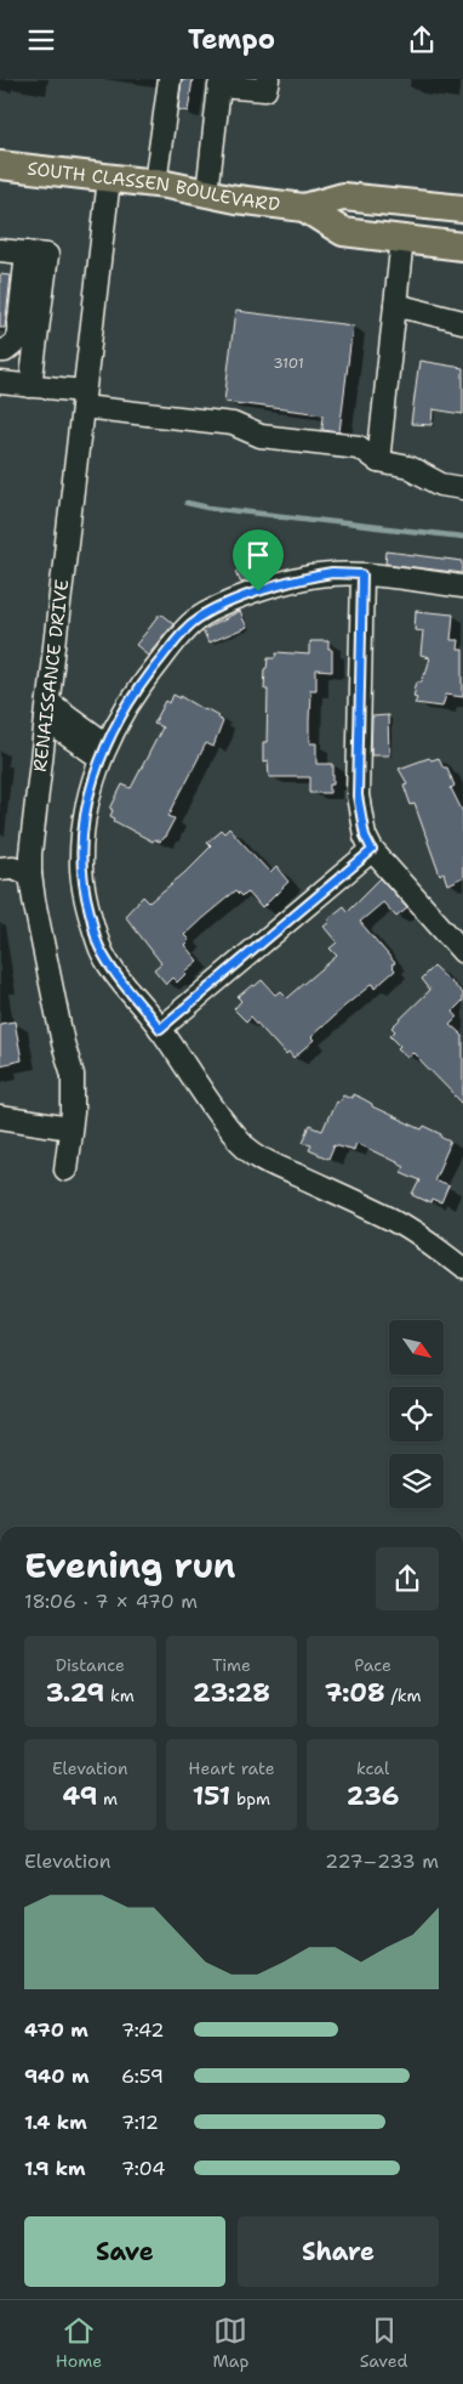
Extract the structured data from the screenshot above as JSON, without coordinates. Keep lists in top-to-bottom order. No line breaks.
{"streets":{"main road":["SOUTH CLASSEN BOULEVARD"],"street":["RENAISSANCE DRIVE"]},"crossings":[["SOUTH CLASSEN BOULEVARD","RENAISSANCE DRIVE"]],"house_numbers":["3101"],"north":"bottom right","page":{"header":"Tempo","heading":["Evening run","18:06 · 7 × 470 m"],"stats":[["Distance","3.29 km"],["Time","23:28"],["Pace","7:08 /km"],["Elevation","49 m"],["Heart rate","151 bpm"],["kcal","236"]],"chart":["Elevation","227–233 m"],"list":[{"name":"470 m","note":"7:42"},{"name":"940 m","note":"6:59"},{"name":"1.4 km","note":"7:12"},{"name":"1.9 km","note":"7:04"}],"buttons":["Save","Share"],"tabs":["Home","Map","Saved"]}}
